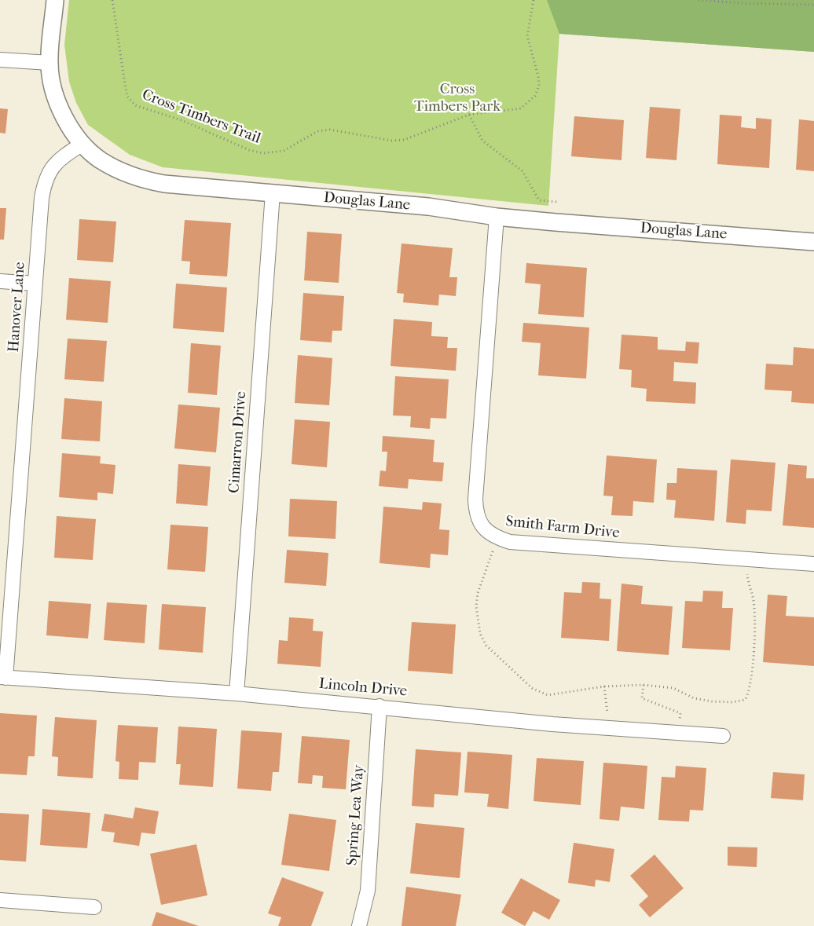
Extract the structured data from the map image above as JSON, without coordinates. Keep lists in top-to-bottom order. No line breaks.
{"streets":{"street":["Douglas Lane","Hanover Lane","Cimarron Drive","Smith Farm Drive","Lincoln Drive","Spring Lea Way"],"path":["Cross Timbers Trail"]},"crossings":[["Douglas Lane","Hanover Lane"],["Douglas Lane","Cimarron Drive"],["Douglas Lane","Smith Farm Drive"],["Hanover Lane","Lincoln Drive"],["Cimarron Drive","Lincoln Drive"],["Lincoln Drive","Spring Lea Way"]],"parks":["Cross Timbers Park"]}
